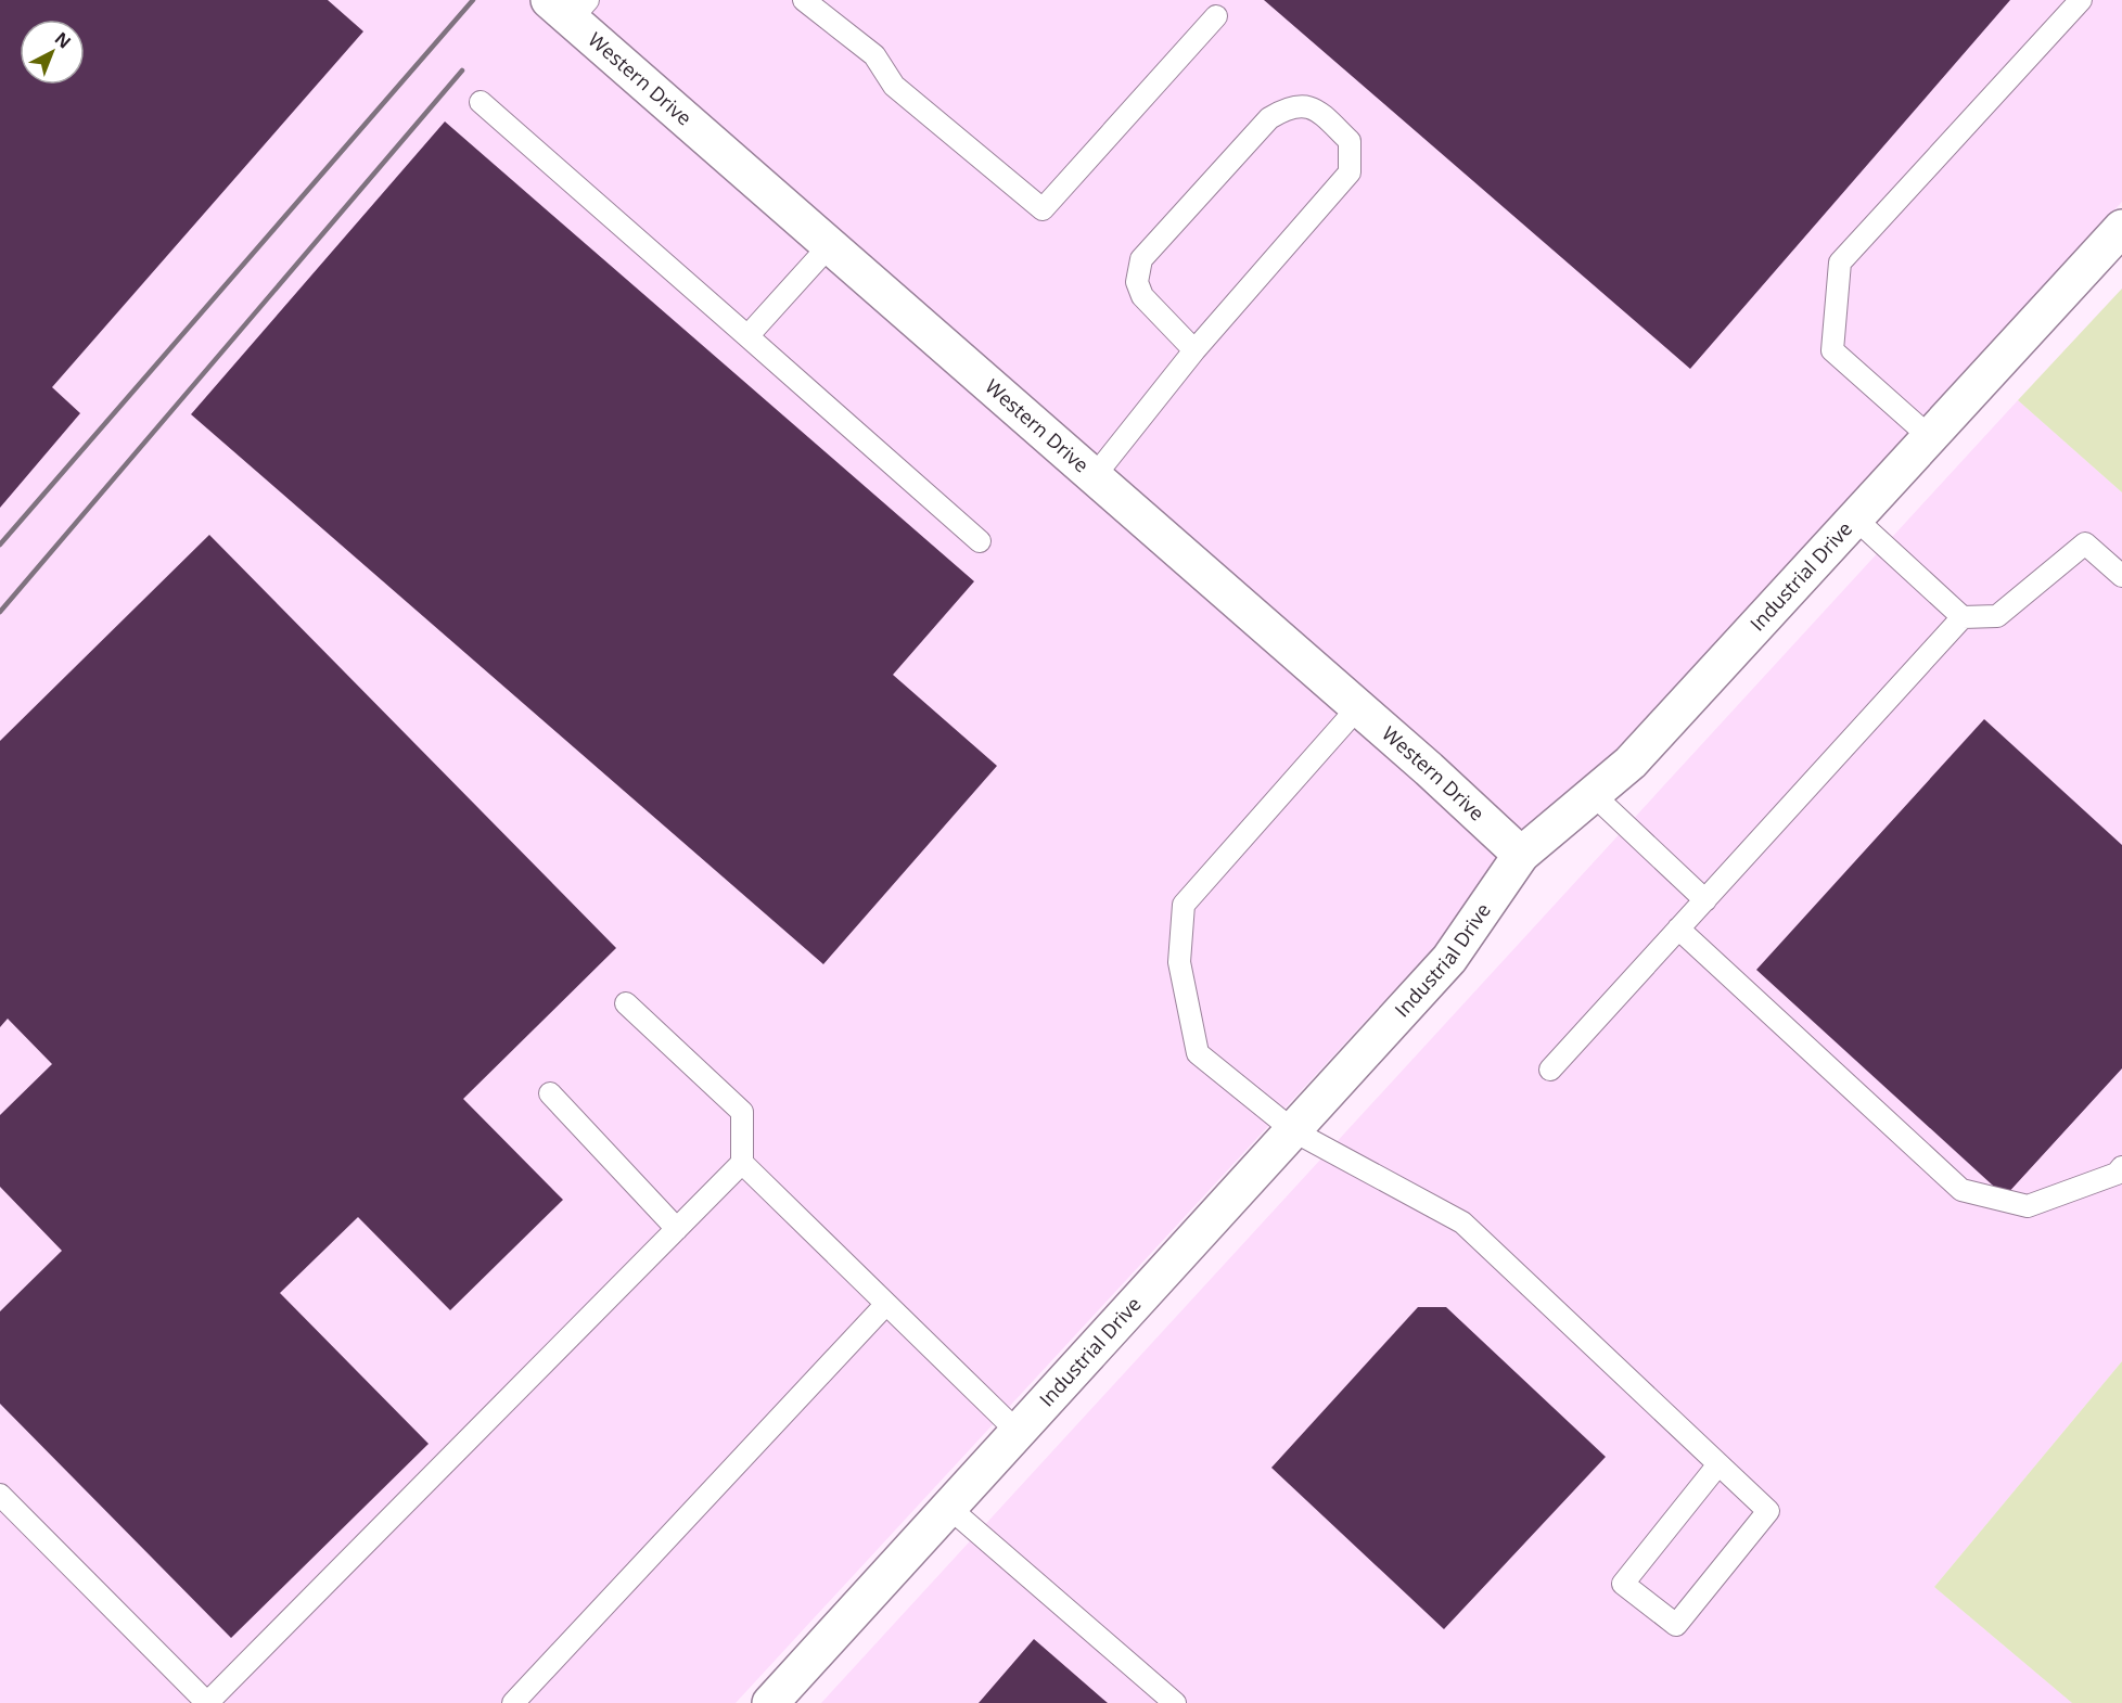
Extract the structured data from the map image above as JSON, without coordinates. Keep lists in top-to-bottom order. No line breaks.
{"streets":{"street":["Western Drive","Industrial Drive"]},"crossings":[["Western Drive","Industrial Drive"]],"north":"top right"}
